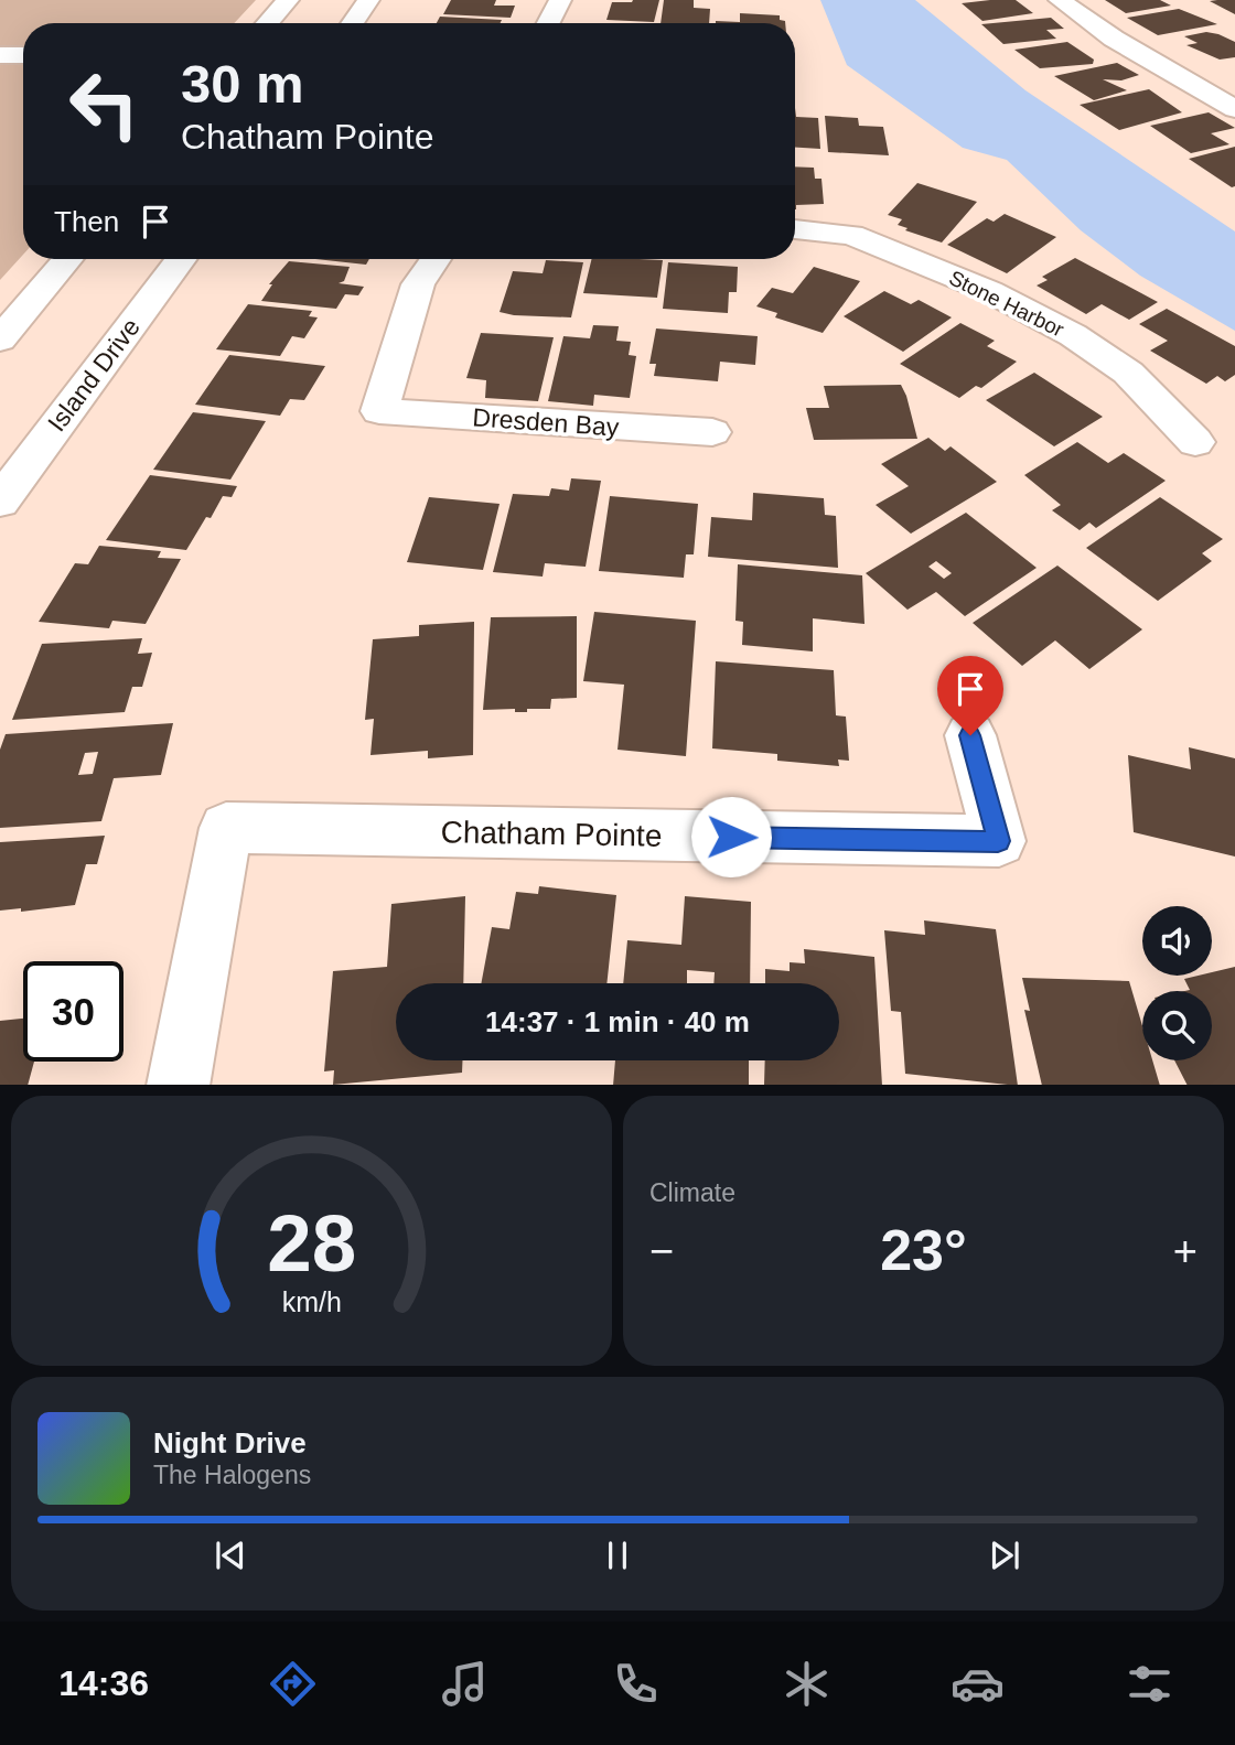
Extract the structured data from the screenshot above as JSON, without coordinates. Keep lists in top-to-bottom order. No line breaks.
{"streets":{"street":["Stone Harbor","Island Drive","Dresden Bay","Chatham Pointe"]},"page":{"turn":["30 m","Chatham Pointe"],"then":"Then","limit":"30","trip":"14:37 · 1 min · 40 m","tile":"Climate","heat":["−","23°","+"],"song":["Night Drive","The Halogens"],"tabs":"14:36","gauge":["28","km/h"]}}
